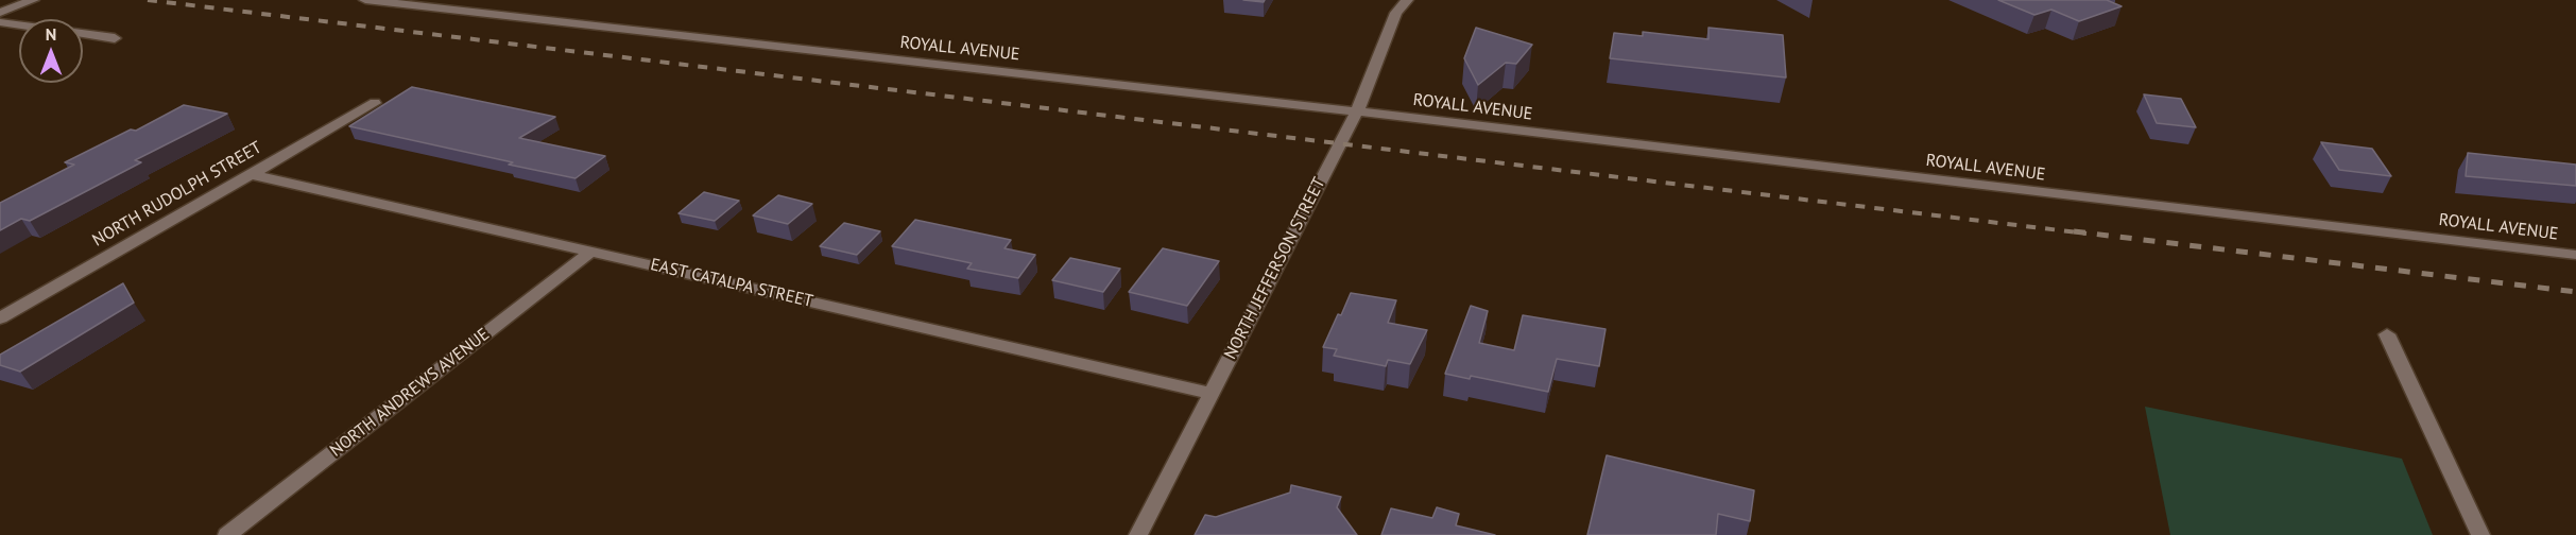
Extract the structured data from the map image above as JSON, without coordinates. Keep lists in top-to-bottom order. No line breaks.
{"streets":{"street":["ROYALL AVENUE","NORTH RUDOLPH STREET","NORTH JEFFERSON STREET","EAST CATALPA STREET","NORTH ANDREWS AVENUE"]},"crossings":[["ROYALL AVENUE","NORTH JEFFERSON STREET"],["NORTH RUDOLPH STREET","EAST CATALPA STREET"],["NORTH JEFFERSON STREET","EAST CATALPA STREET"],["EAST CATALPA STREET","NORTH ANDREWS AVENUE"]],"north":"top"}
